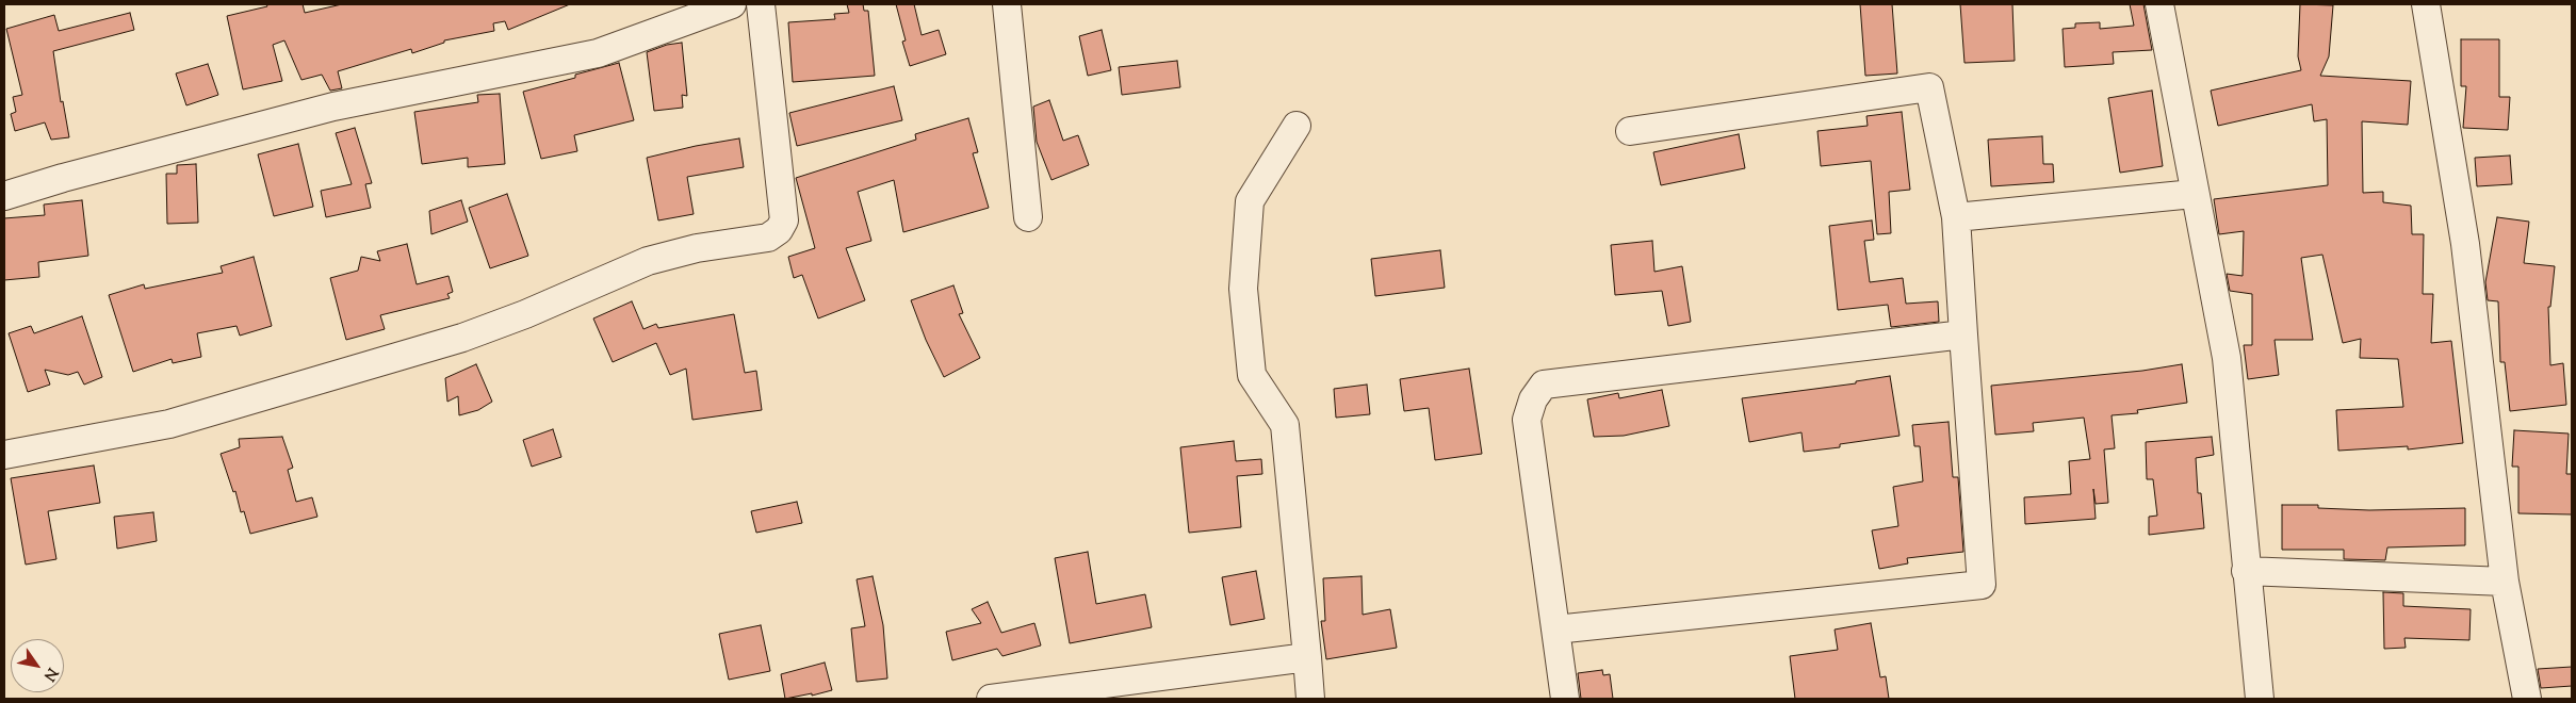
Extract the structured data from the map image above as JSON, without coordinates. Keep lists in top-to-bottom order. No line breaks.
{"north":"bottom right"}
